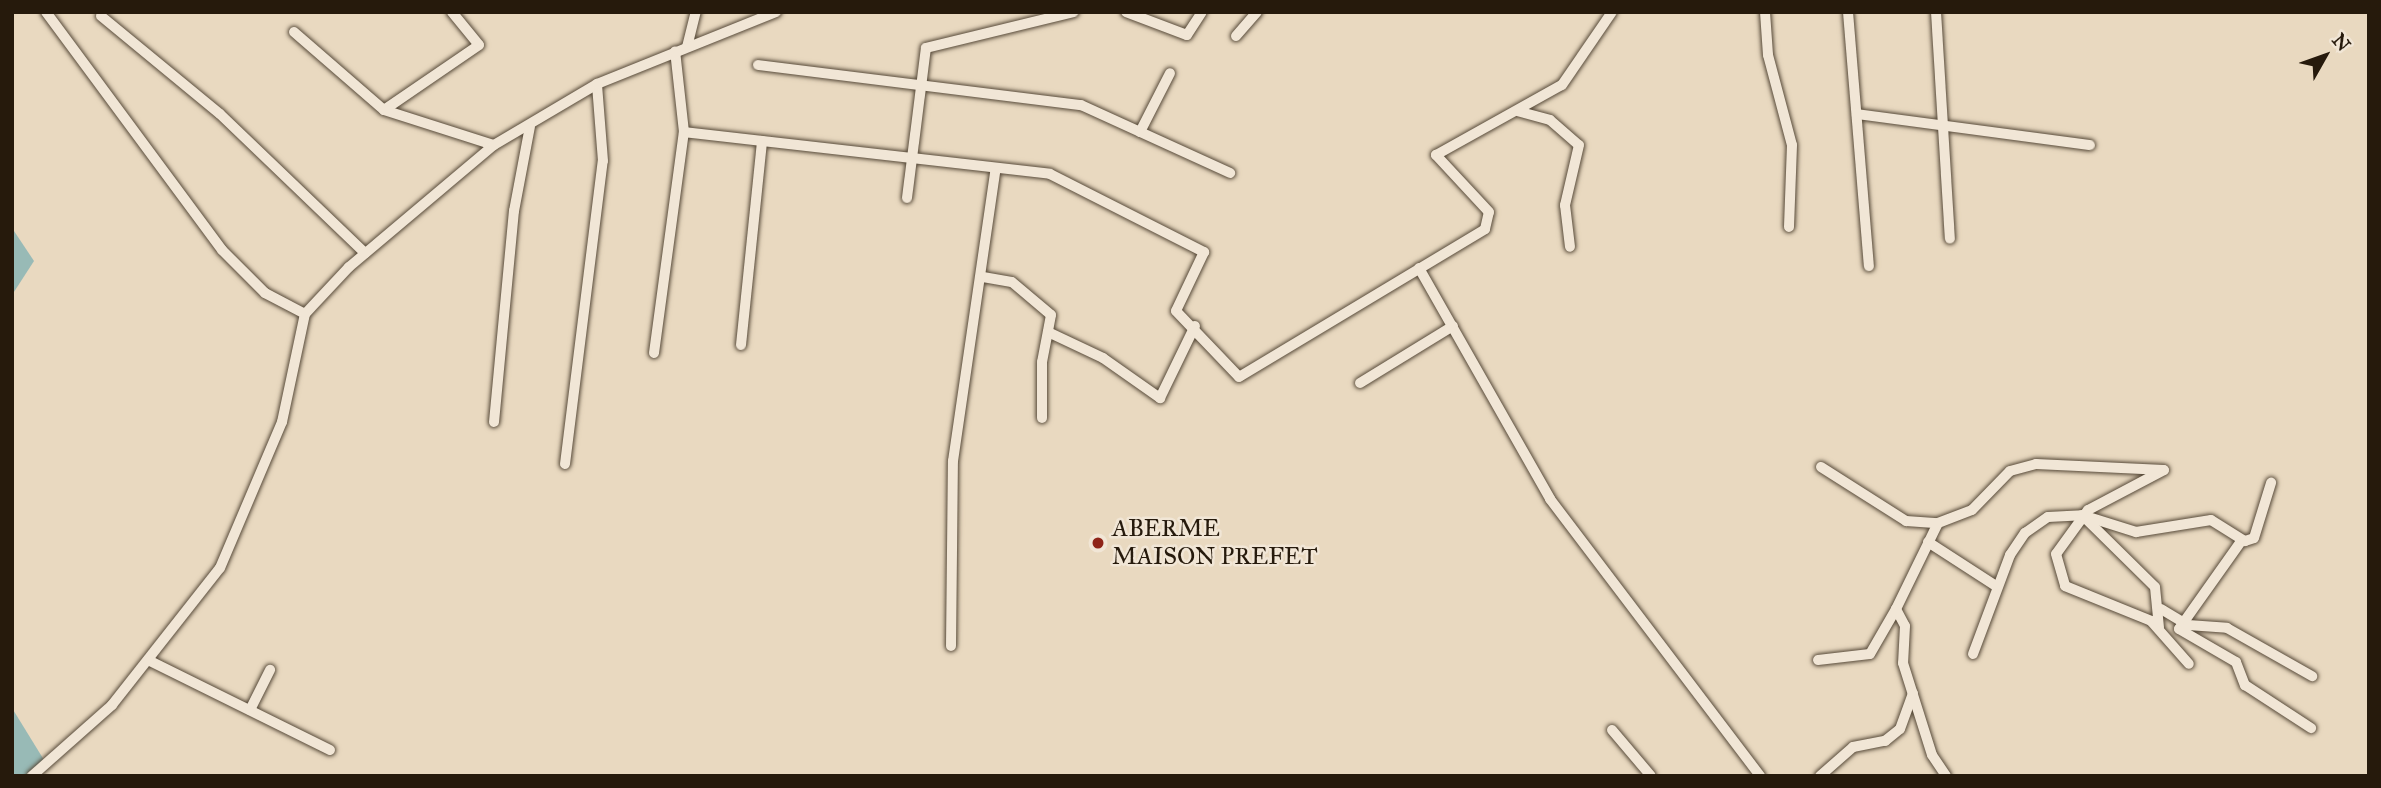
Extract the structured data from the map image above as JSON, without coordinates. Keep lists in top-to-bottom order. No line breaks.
{"places":["ABERME MAISON PREFET"],"north":"top right"}
